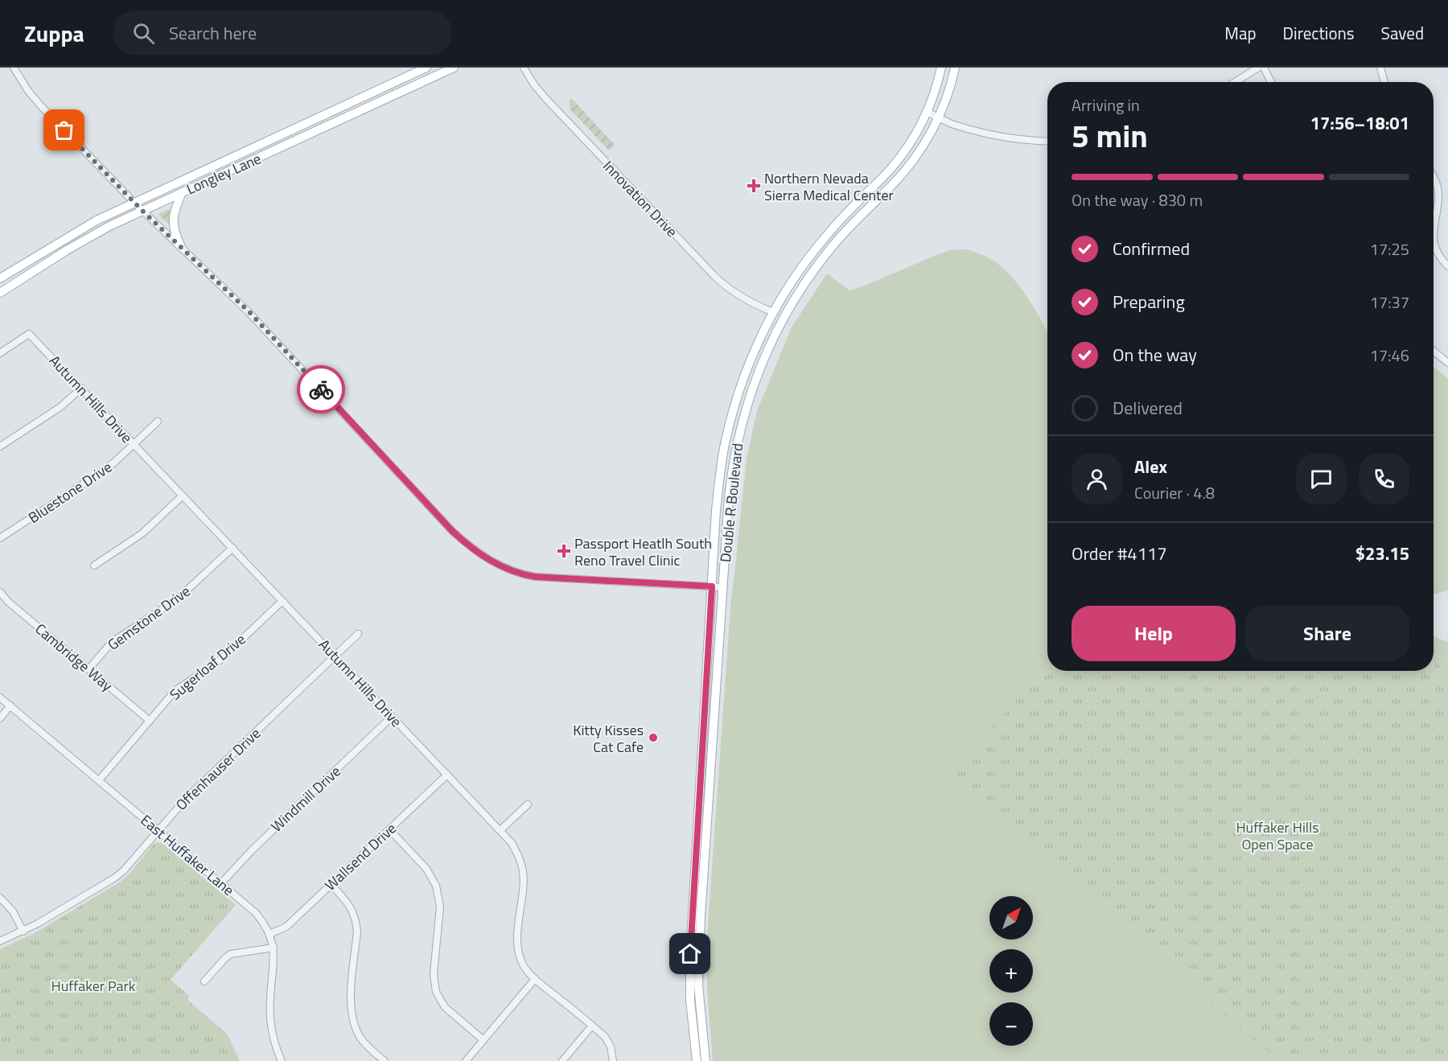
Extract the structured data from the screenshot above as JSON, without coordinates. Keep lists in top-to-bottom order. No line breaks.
{"streets":{"main road":["Longley Lane","Double R Boulevard"],"street":["Innovation Drive","Autumn Hills Drive","Bluestone Drive","Gemstone Drive","Cambridge Way","Sugerloaf Drive","Offenhauser Drive","Windmill Drive","East Huffaker Lane","Wallsend Drive"]},"crossings":[["Innovation Drive","Double R Boulevard"],["Autumn Hills Drive","Bluestone Drive"],["Autumn Hills Drive","Gemstone Drive"],["Autumn Hills Drive","Sugerloaf Drive"],["Autumn Hills Drive","Offenhauser Drive"],["Autumn Hills Drive","Windmill Drive"],["Autumn Hills Drive","Wallsend Drive"],["Gemstone Drive","Cambridge Way"],["Cambridge Way","Sugerloaf Drive"],["Sugerloaf Drive","East Huffaker Lane"],["Offenhauser Drive","East Huffaker Lane"],["Windmill Drive","East Huffaker Lane"],["East Huffaker Lane","Wallsend Drive"]],"parks":["Huffaker Hills Open Space","Huffaker Park"],"places":{"health":["Northern Nevada Sierra Medical Center","Passport Heatlh South Reno Travel Clinic"],"other":["Kitty Kisses Cat Cafe"]},"north":"top right","page":{"header":"Zuppa","search":"Search here","nav":["Map","Directions","Saved"],"heading":["5 min","Arriving in","17:56–18:01"],"panel":["Alex","Courier · 4.8","Order #4117","$23.15"],"bar":"On the way · 830 m","list":[["Confirmed","17:25"],["Preparing","17:37"],["On the way","17:46"],"Delivered"],"buttons":["Help","Share"],"map_buttons":["+","−"]}}
